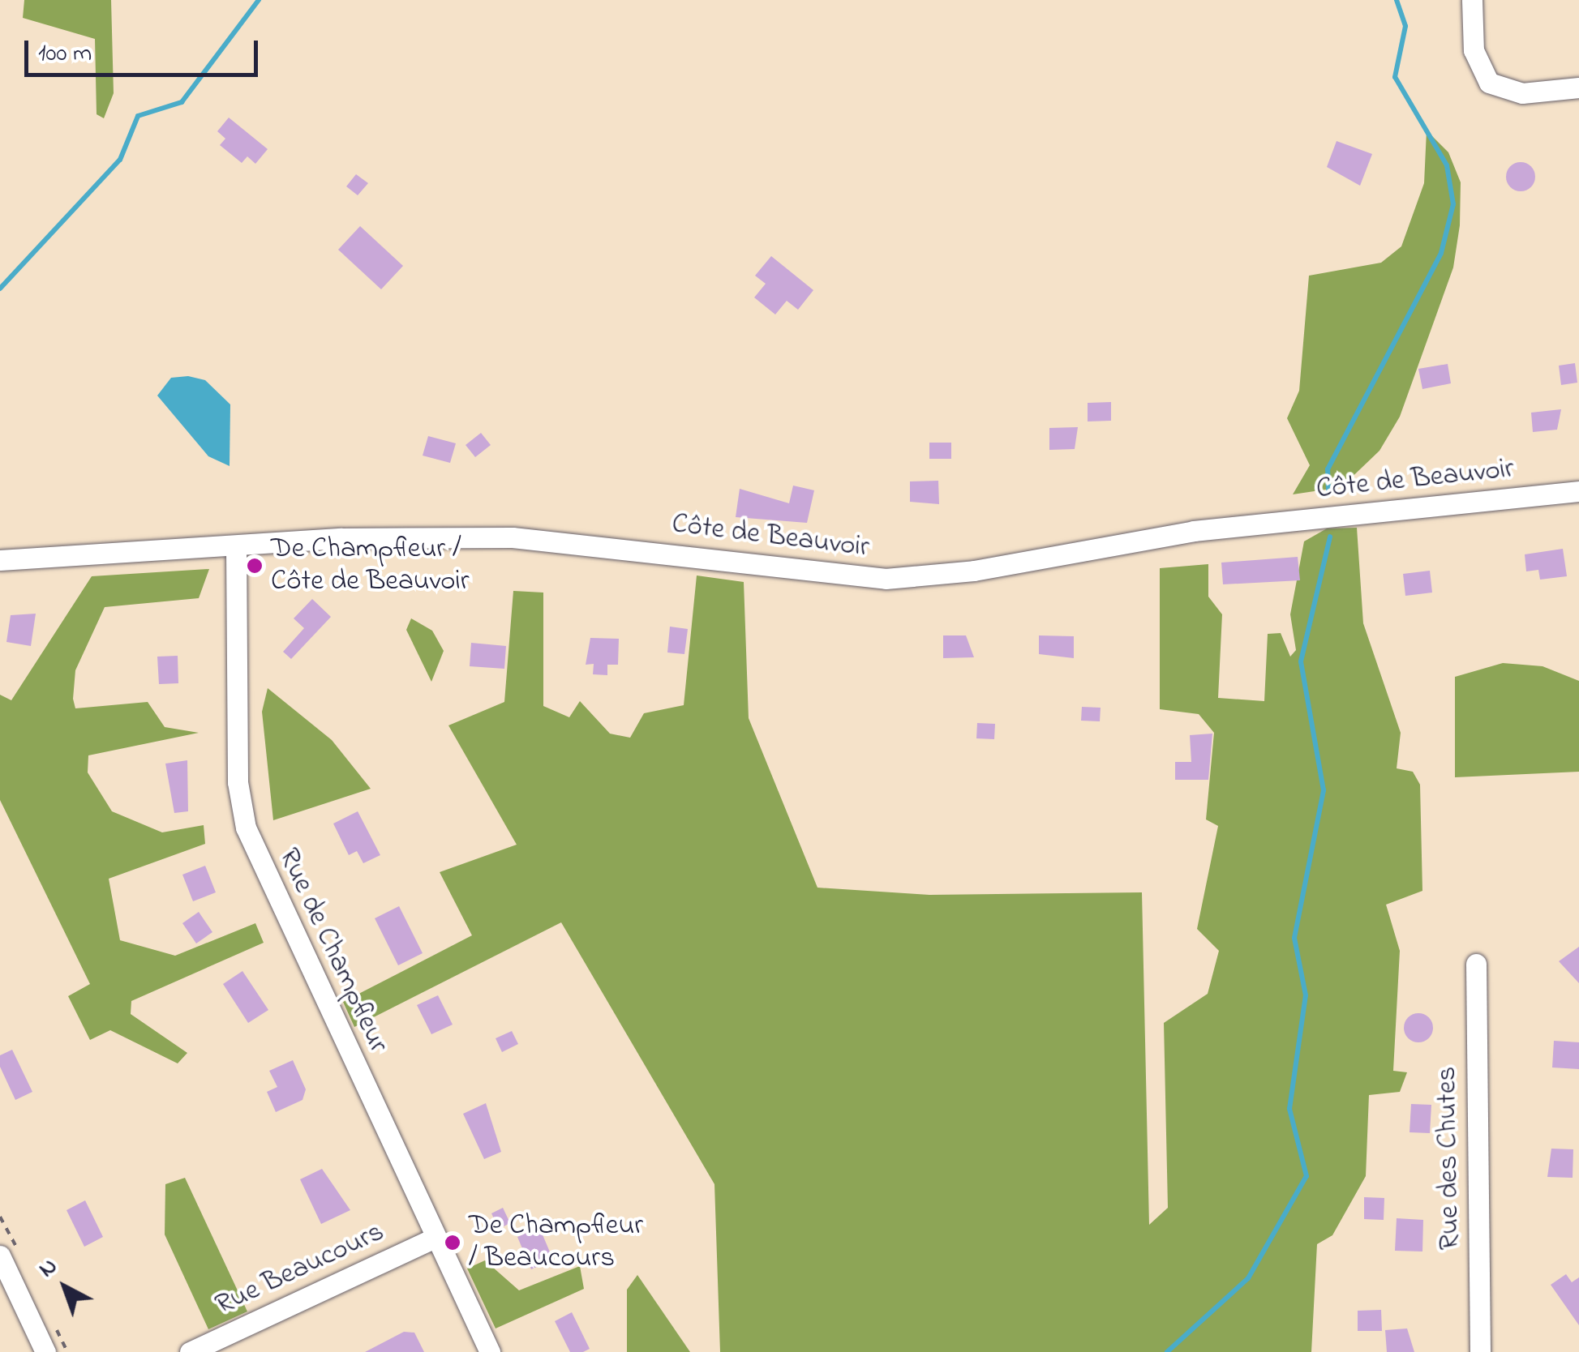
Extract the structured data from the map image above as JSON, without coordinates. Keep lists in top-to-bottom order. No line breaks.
{"streets":{"street":["Côte de Beauvoir","Rue de Champfleur","Rue des Chutes","Rue Beaucours"]},"crossings":[["Côte de Beauvoir","Rue de Champfleur"],["Rue de Champfleur","Rue Beaucours"]],"places":["De Champfleur / Côte de Beauvoir","De Champfleur / Beaucours"],"scale_bar":"100 m","north":"top left"}
